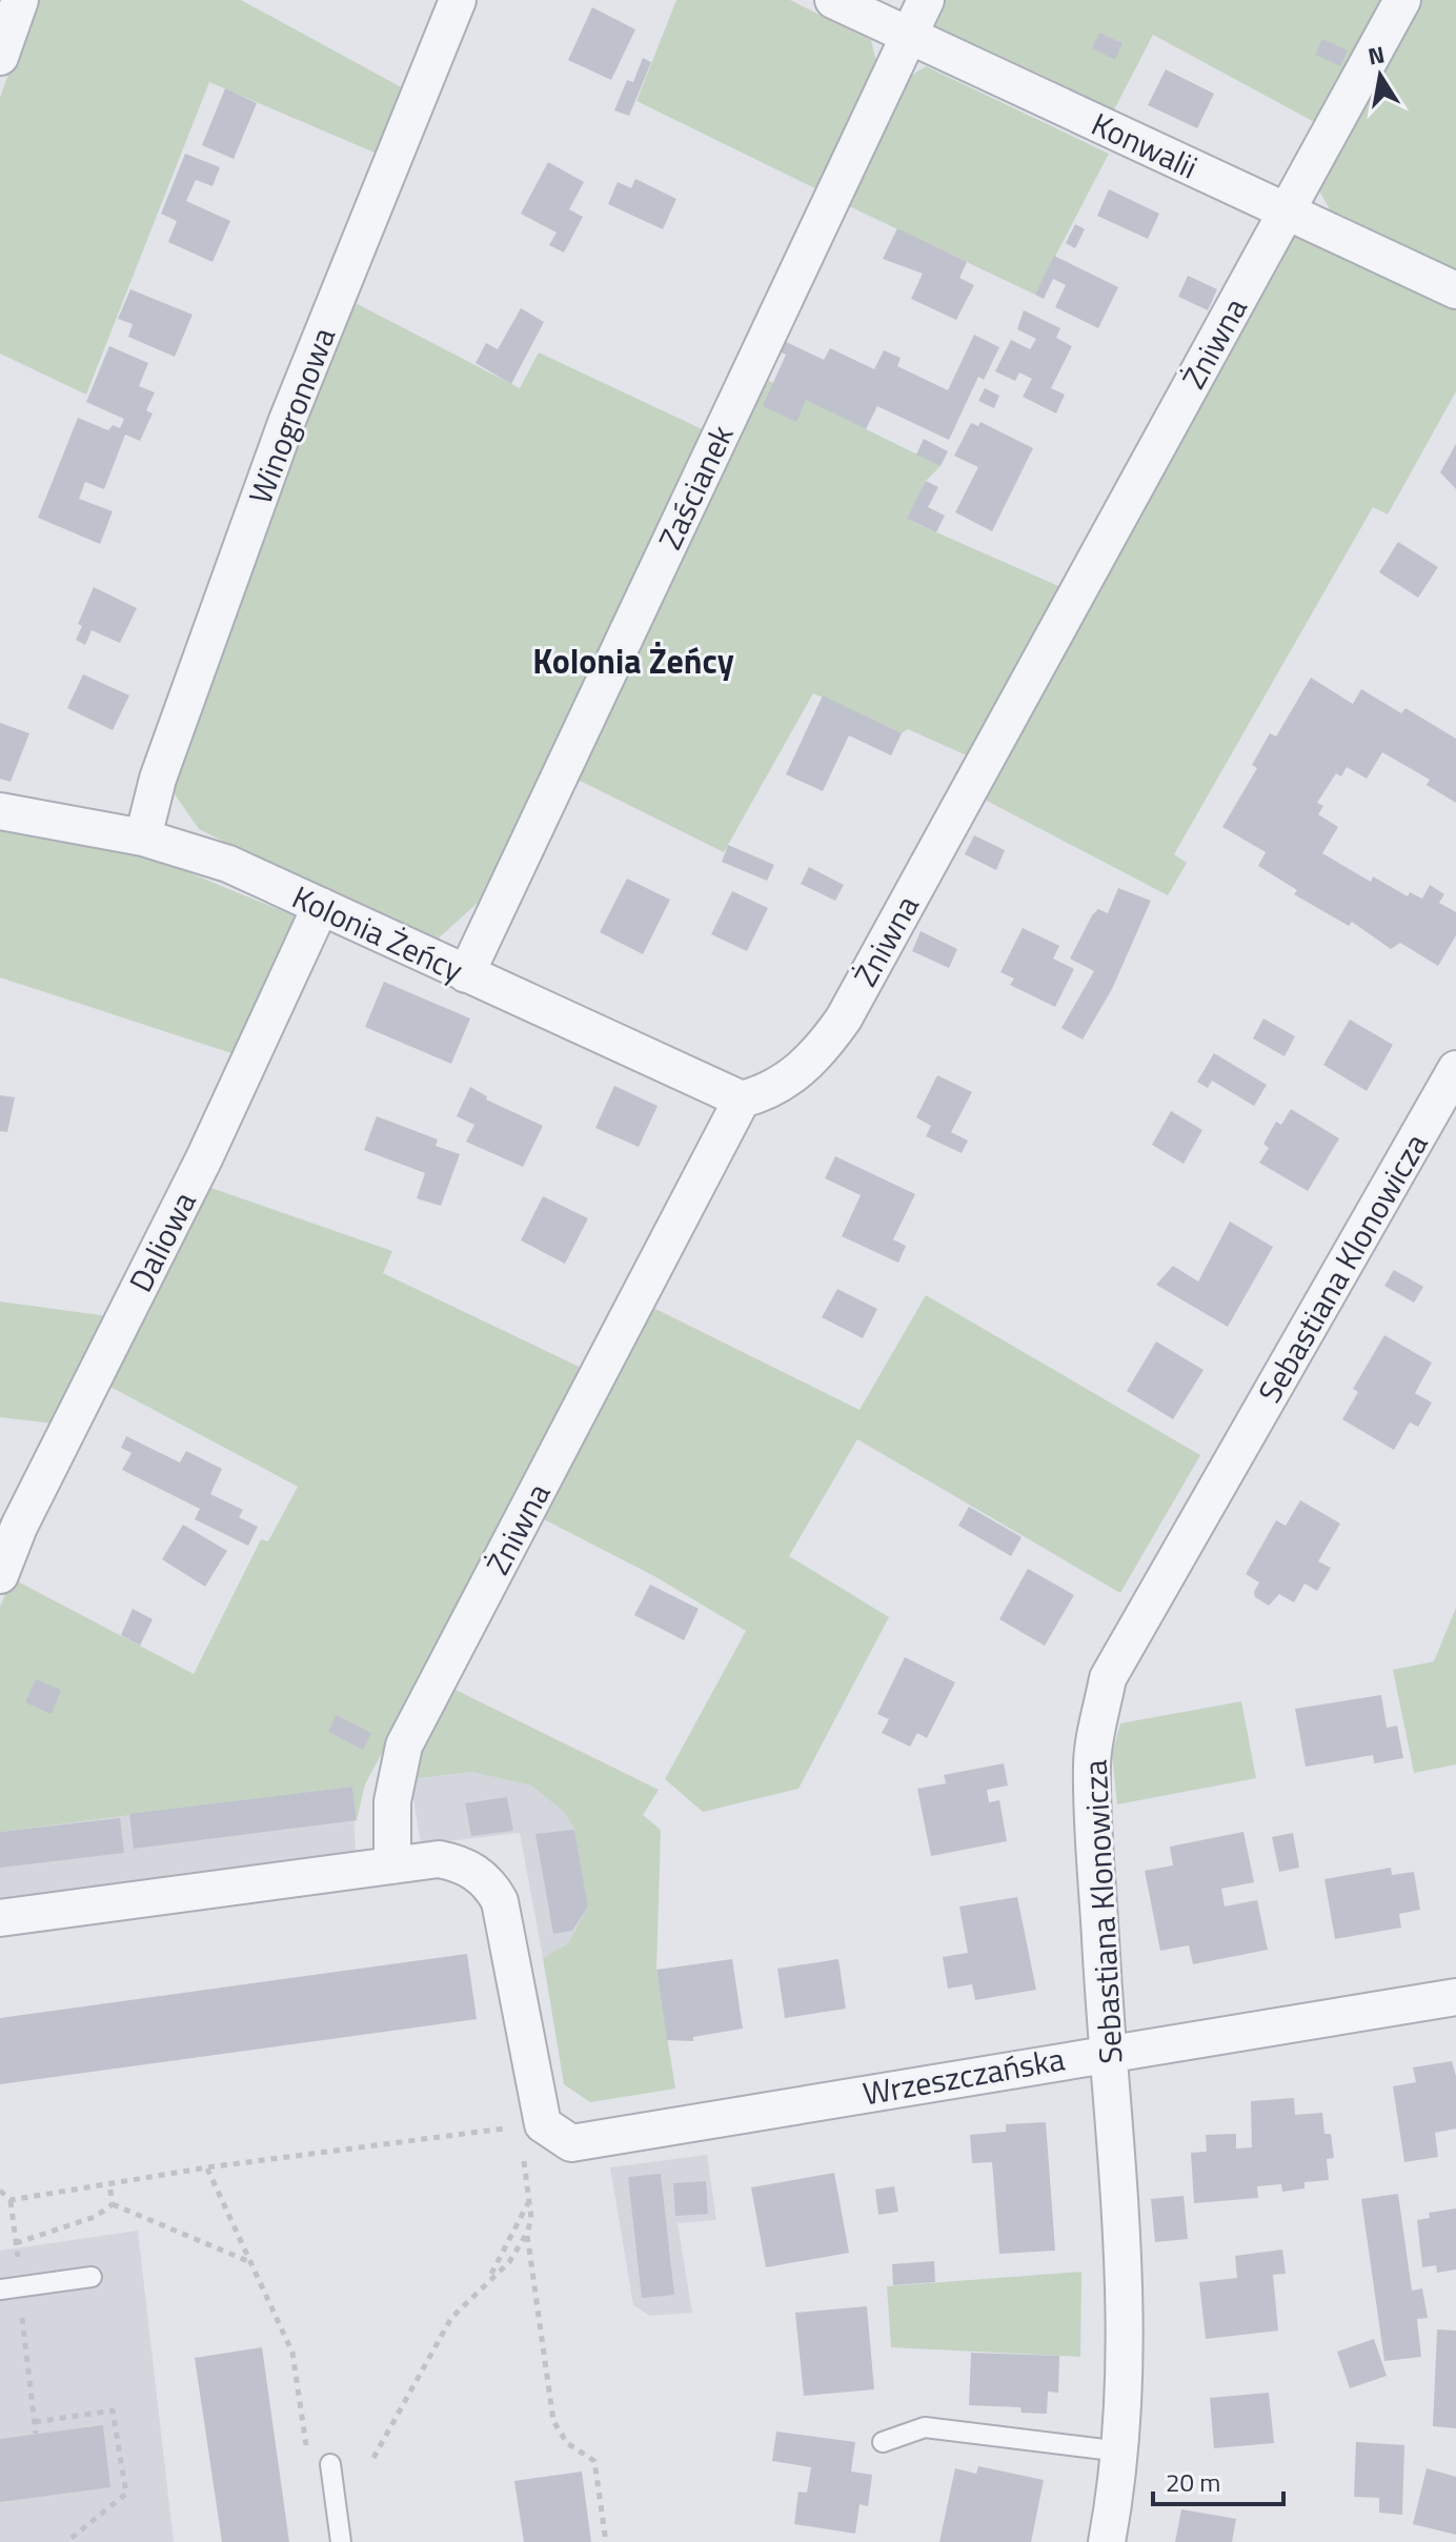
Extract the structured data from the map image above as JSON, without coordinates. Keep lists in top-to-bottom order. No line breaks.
{"streets":{"street":["Konwalii","Żniwna","Winogronowa","Zaścianek","Kolonia Żeńcy","Daliowa","Sebastiana Klonowicza","Wrzeszczańska"]},"crossings":[["Konwalii","Żniwna"],["Konwalii","Zaścianek"],["Żniwna","Kolonia Żeńcy"],["Winogronowa","Kolonia Żeńcy"],["Zaścianek","Kolonia Żeńcy"],["Kolonia Żeńcy","Daliowa"],["Sebastiana Klonowicza","Wrzeszczańska"]],"districts":["Kolonia Żeńcy"],"scale_bar":"20 m","north":"top"}
